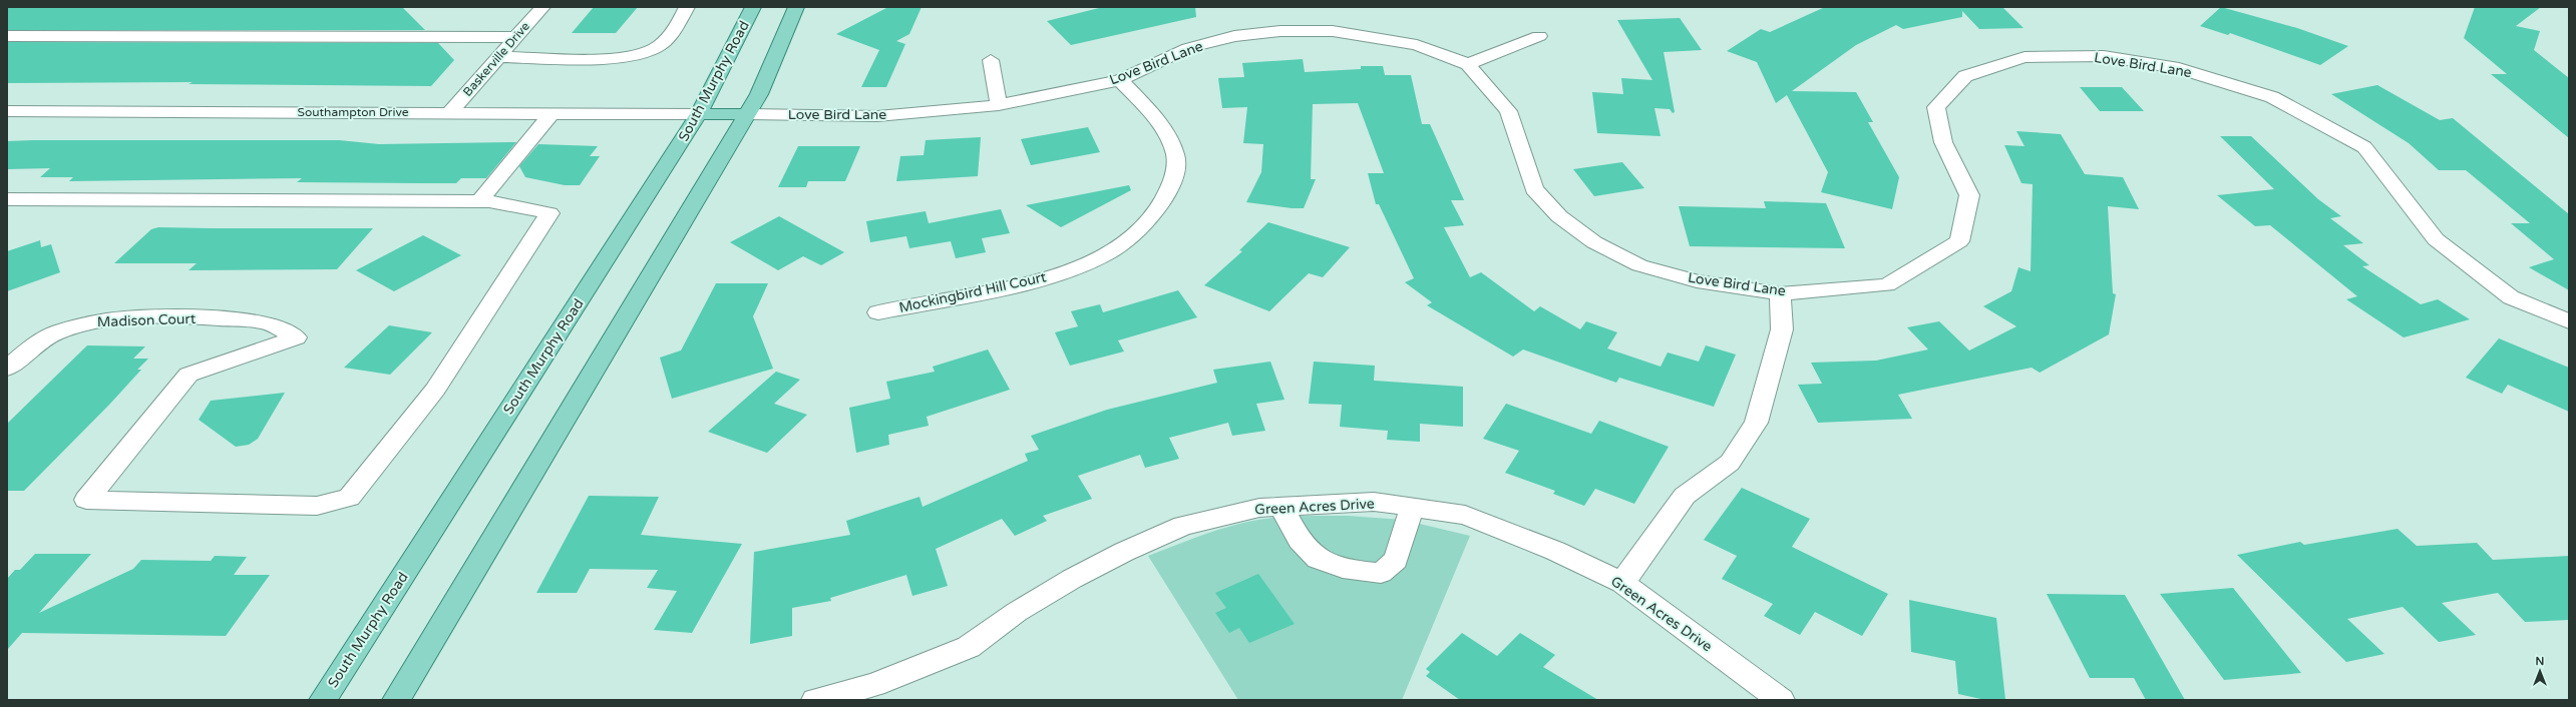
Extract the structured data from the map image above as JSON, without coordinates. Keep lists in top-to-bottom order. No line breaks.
{"streets":{"main road":["South Murphy Road"],"street":["Baskerville Drive","Love Bird Lane","Southampton Drive","Mockingbird Hill Court","Madison Court","Green Acres Drive"]},"crossings":[["Baskerville Drive","Southampton Drive"],["Love Bird Lane","Mockingbird Hill Court"],["South Murphy Road","Southampton Drive"]],"north":"top"}
